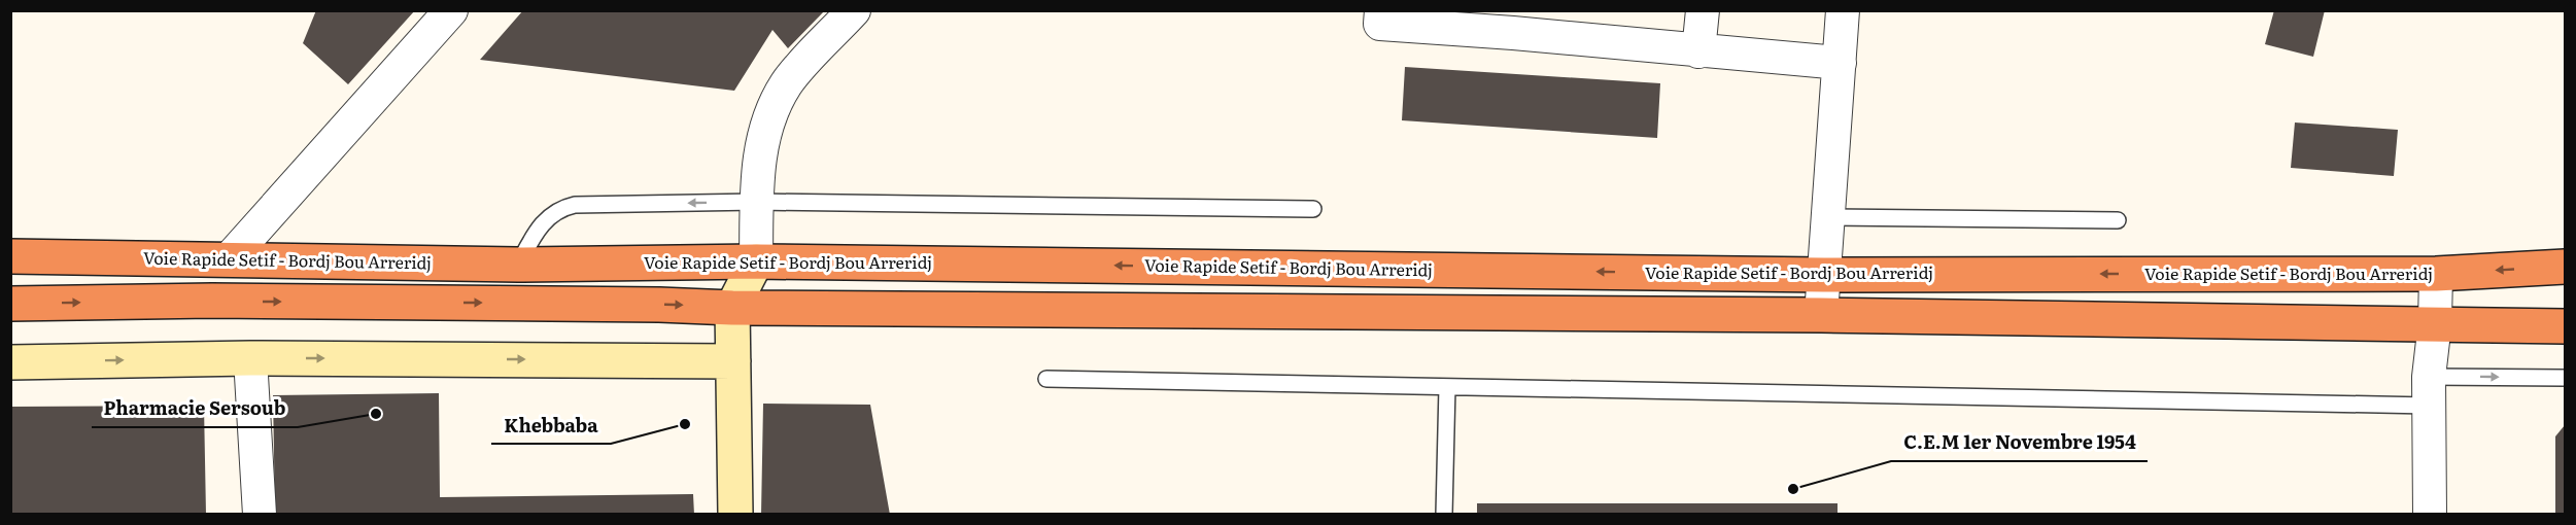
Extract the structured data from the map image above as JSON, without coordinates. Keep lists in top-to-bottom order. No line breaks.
{"streets":{"highway":["Voie Rapide Setif - Bordj Bou Arreridj"]},"places":["Pharmacie Sersoub","Khebbaba","C.E.M 1er Novembre 1954"]}
